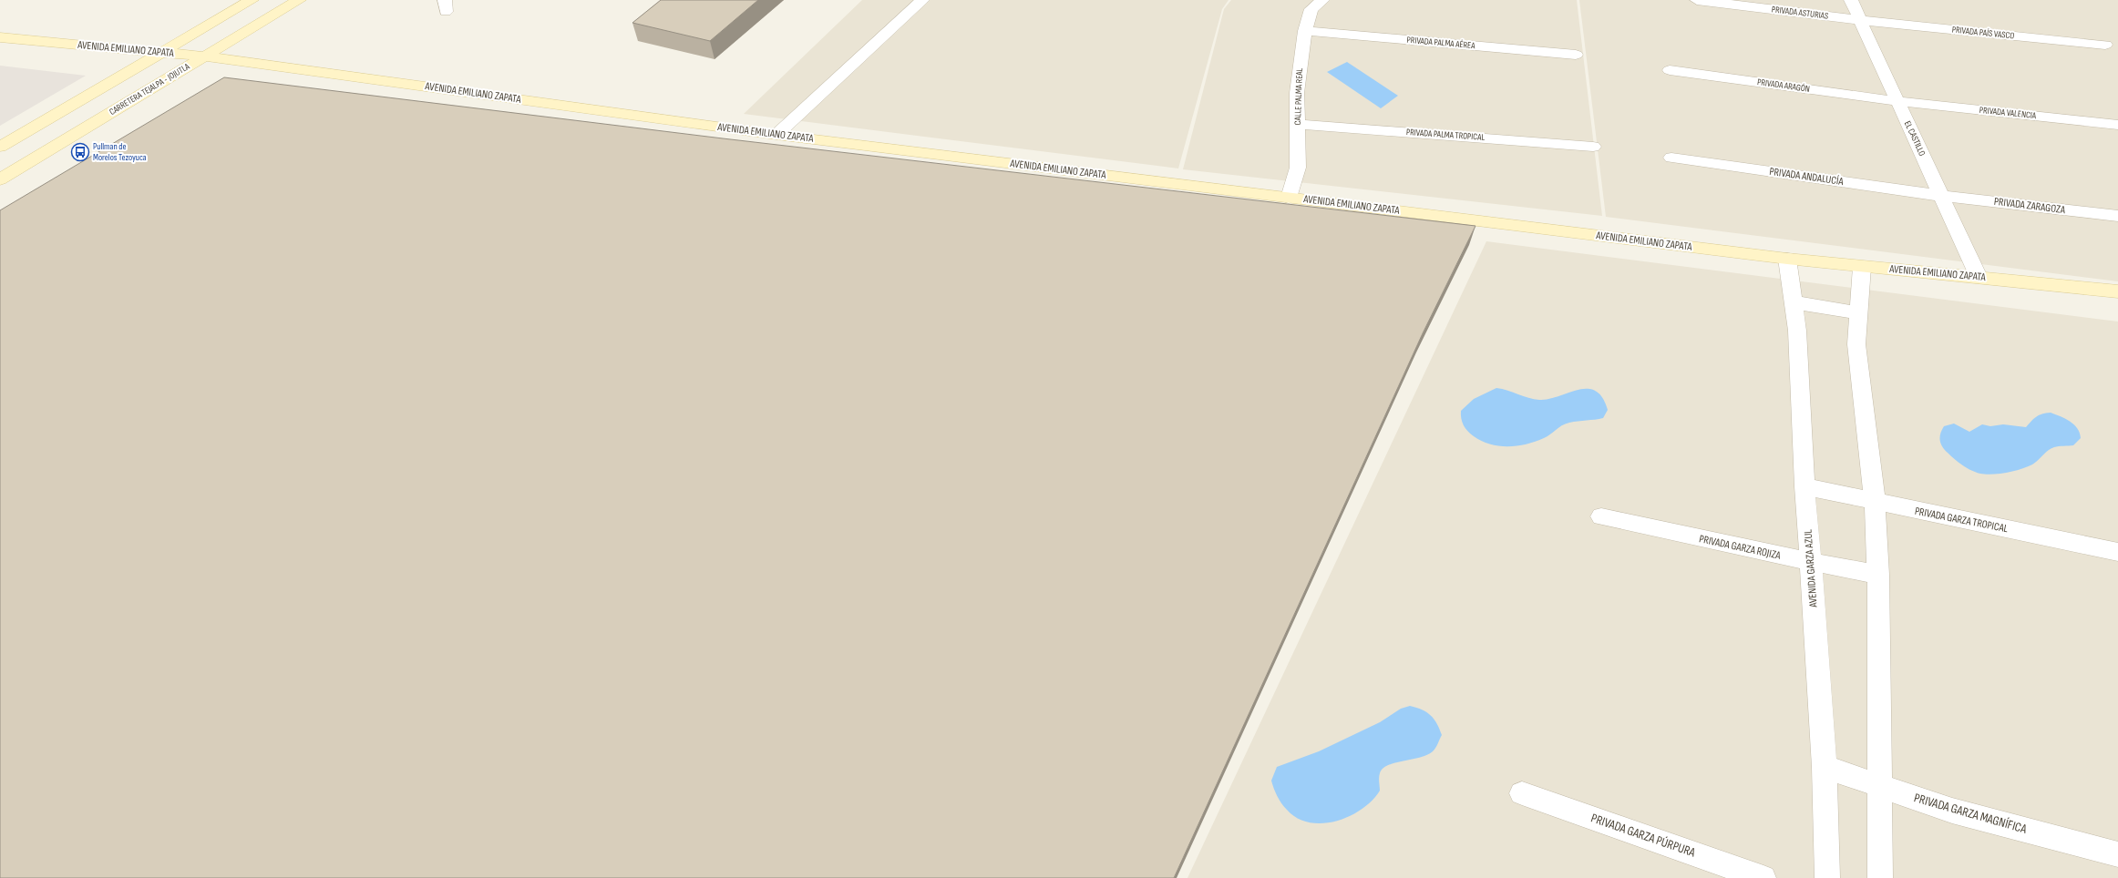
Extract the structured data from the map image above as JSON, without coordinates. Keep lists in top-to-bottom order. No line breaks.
{"streets":{"street":["PRIVADA ASTURIAS","PRIVADA PAÍS VASCO","PRIVADA PALMA AÉREA","AVENIDA EMILIANO ZAPATA","PRIVADA ARAGÓN","CARRETERA TEJALPA - JOJUTLA","CALLE PALMA REAL","PRIVADA VALENCIA","PRIVADA PALMA TROPICAL","EL CASTILLO","PRIVADA ANDALUCÍA","PRIVADA ZARAGOZA","PRIVADA GARZA TROPICAL","PRIVADA GARZA ROJIZA","AVENIDA GARZA AZUL","PRIVADA GARZA MAGNÍFICA","PRIVADA GARZA PÚRPURA"]},"crossings":[["PRIVADA ASTURIAS","PRIVADA PAÍS VASCO"],["PRIVADA ASTURIAS","EL CASTILLO"],["PRIVADA PAÍS VASCO","EL CASTILLO"],["PRIVADA PALMA AÉREA","CALLE PALMA REAL"],["AVENIDA EMILIANO ZAPATA","CARRETERA TEJALPA - JOJUTLA"],["AVENIDA EMILIANO ZAPATA","CALLE PALMA REAL"],["AVENIDA EMILIANO ZAPATA","EL CASTILLO"],["AVENIDA EMILIANO ZAPATA","AVENIDA GARZA AZUL"],["PRIVADA ARAGÓN","PRIVADA VALENCIA"],["PRIVADA ARAGÓN","EL CASTILLO"],["CALLE PALMA REAL","PRIVADA PALMA TROPICAL"],["PRIVADA VALENCIA","EL CASTILLO"],["EL CASTILLO","PRIVADA ANDALUCÍA"],["EL CASTILLO","PRIVADA ZARAGOZA"],["PRIVADA ANDALUCÍA","PRIVADA ZARAGOZA"],["PRIVADA GARZA TROPICAL","AVENIDA GARZA AZUL"],["PRIVADA GARZA ROJIZA","AVENIDA GARZA AZUL"],["AVENIDA GARZA AZUL","PRIVADA GARZA MAGNÍFICA"]],"places":{"bus stop":["Pullman de Morelos Tezoyuca"]}}
